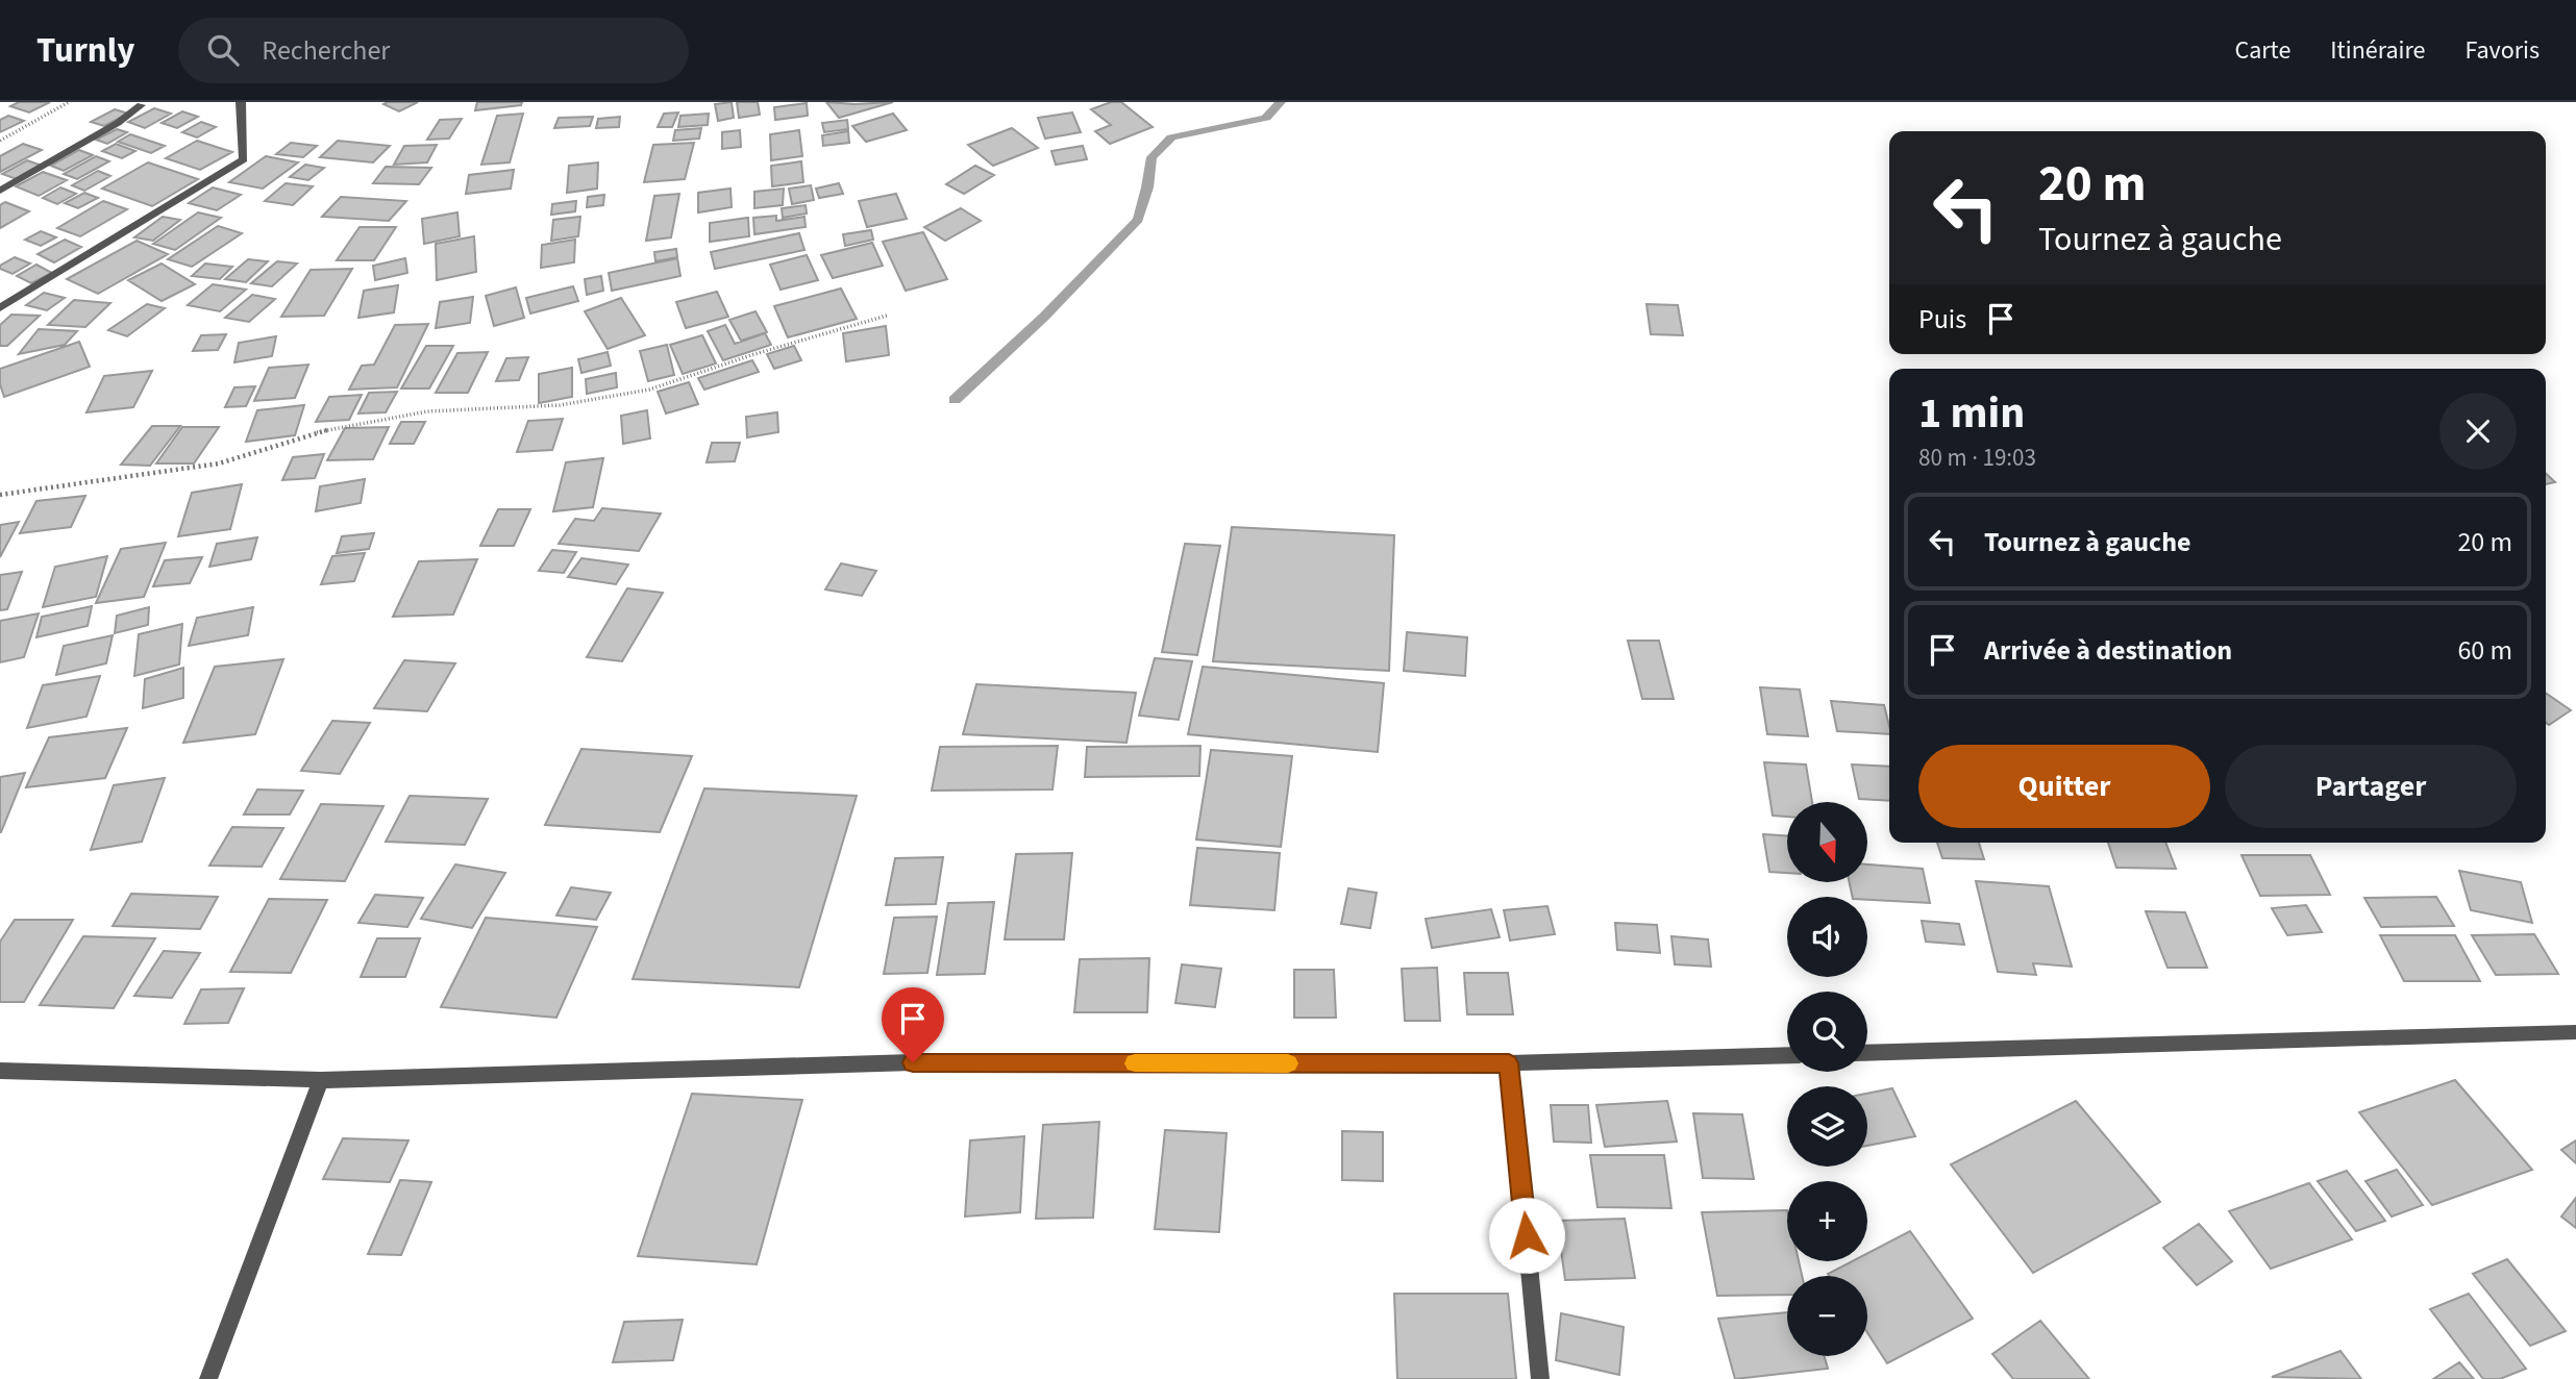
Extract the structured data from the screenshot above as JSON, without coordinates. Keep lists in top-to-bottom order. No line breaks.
{"north":"bottom","page":{"header":"Turnly","search":"Rechercher","nav":["Carte","Itinéraire","Favoris"],"turn":["20 m","Tournez à gauche"],"then":"Puis","heading":["1 min","80 m · 19:03"],"list":[{"name":"Tournez à gauche","value":"20 m"},{"name":"Arrivée à destination","value":"60 m"}],"buttons":["Quitter","Partager"],"map_buttons":["+","−"]}}
